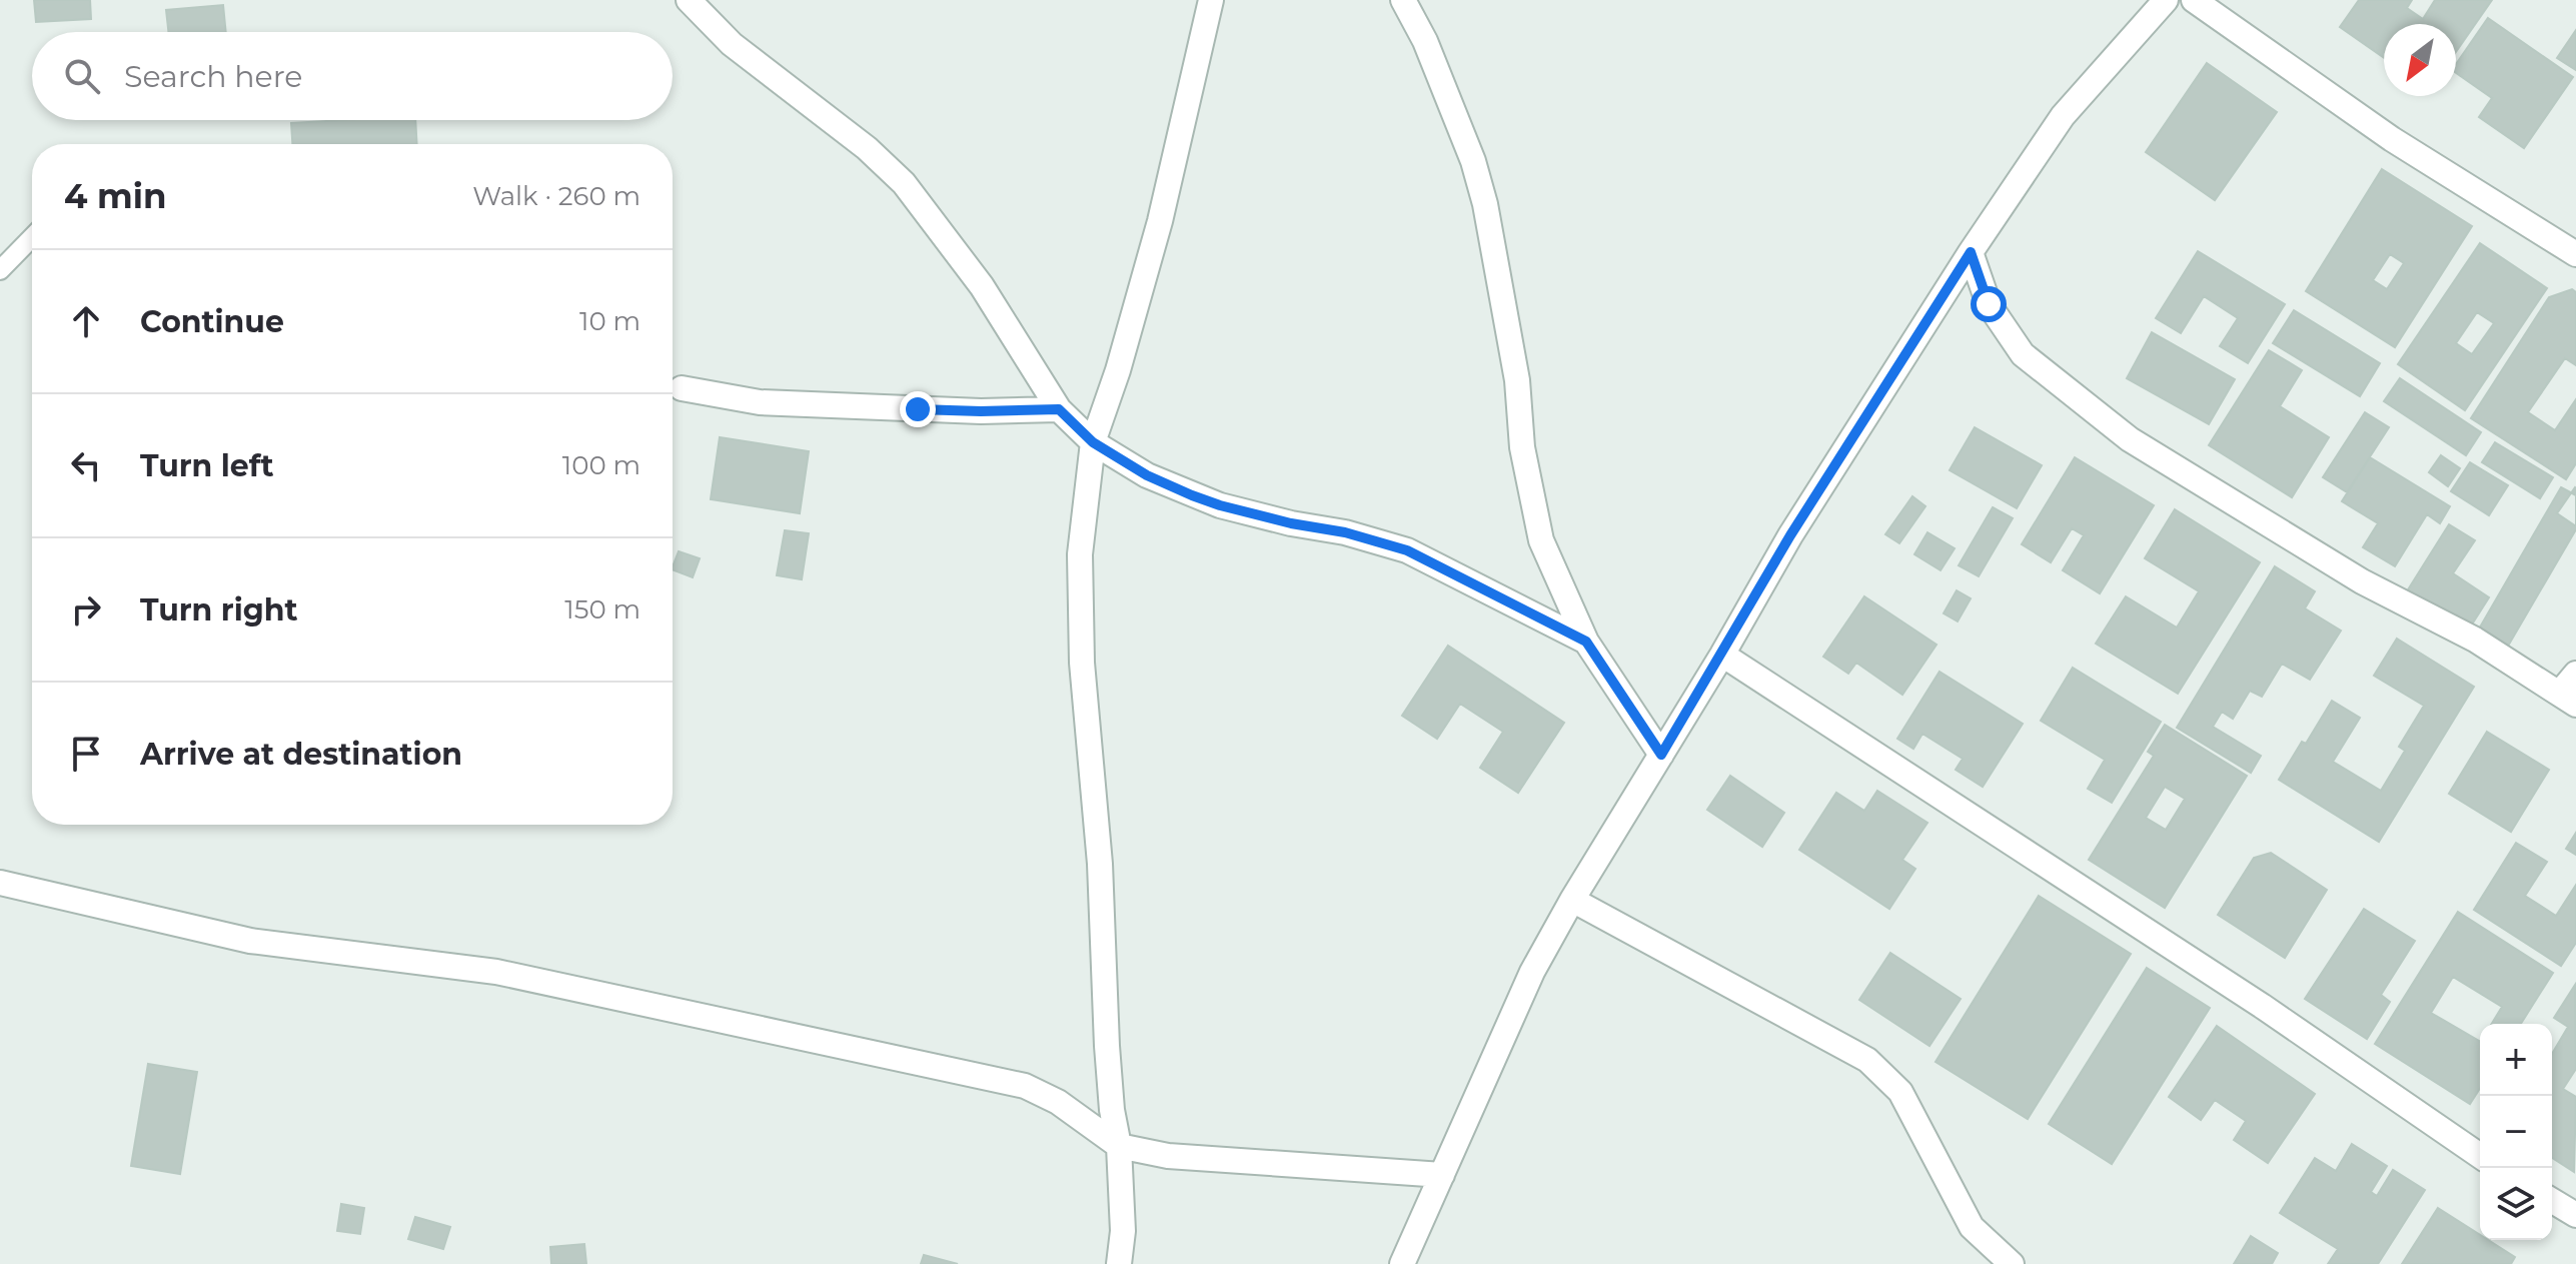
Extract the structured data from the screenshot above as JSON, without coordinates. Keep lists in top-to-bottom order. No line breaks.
{"north":"bottom left","page":{"search":"Search here","heading":["4 min","Walk · 260 m"],"list":[["Continue","10 m"],["Turn left","100 m"],["Turn right","150 m"],"Arrive at destination"],"map_buttons":["+","−"]}}
